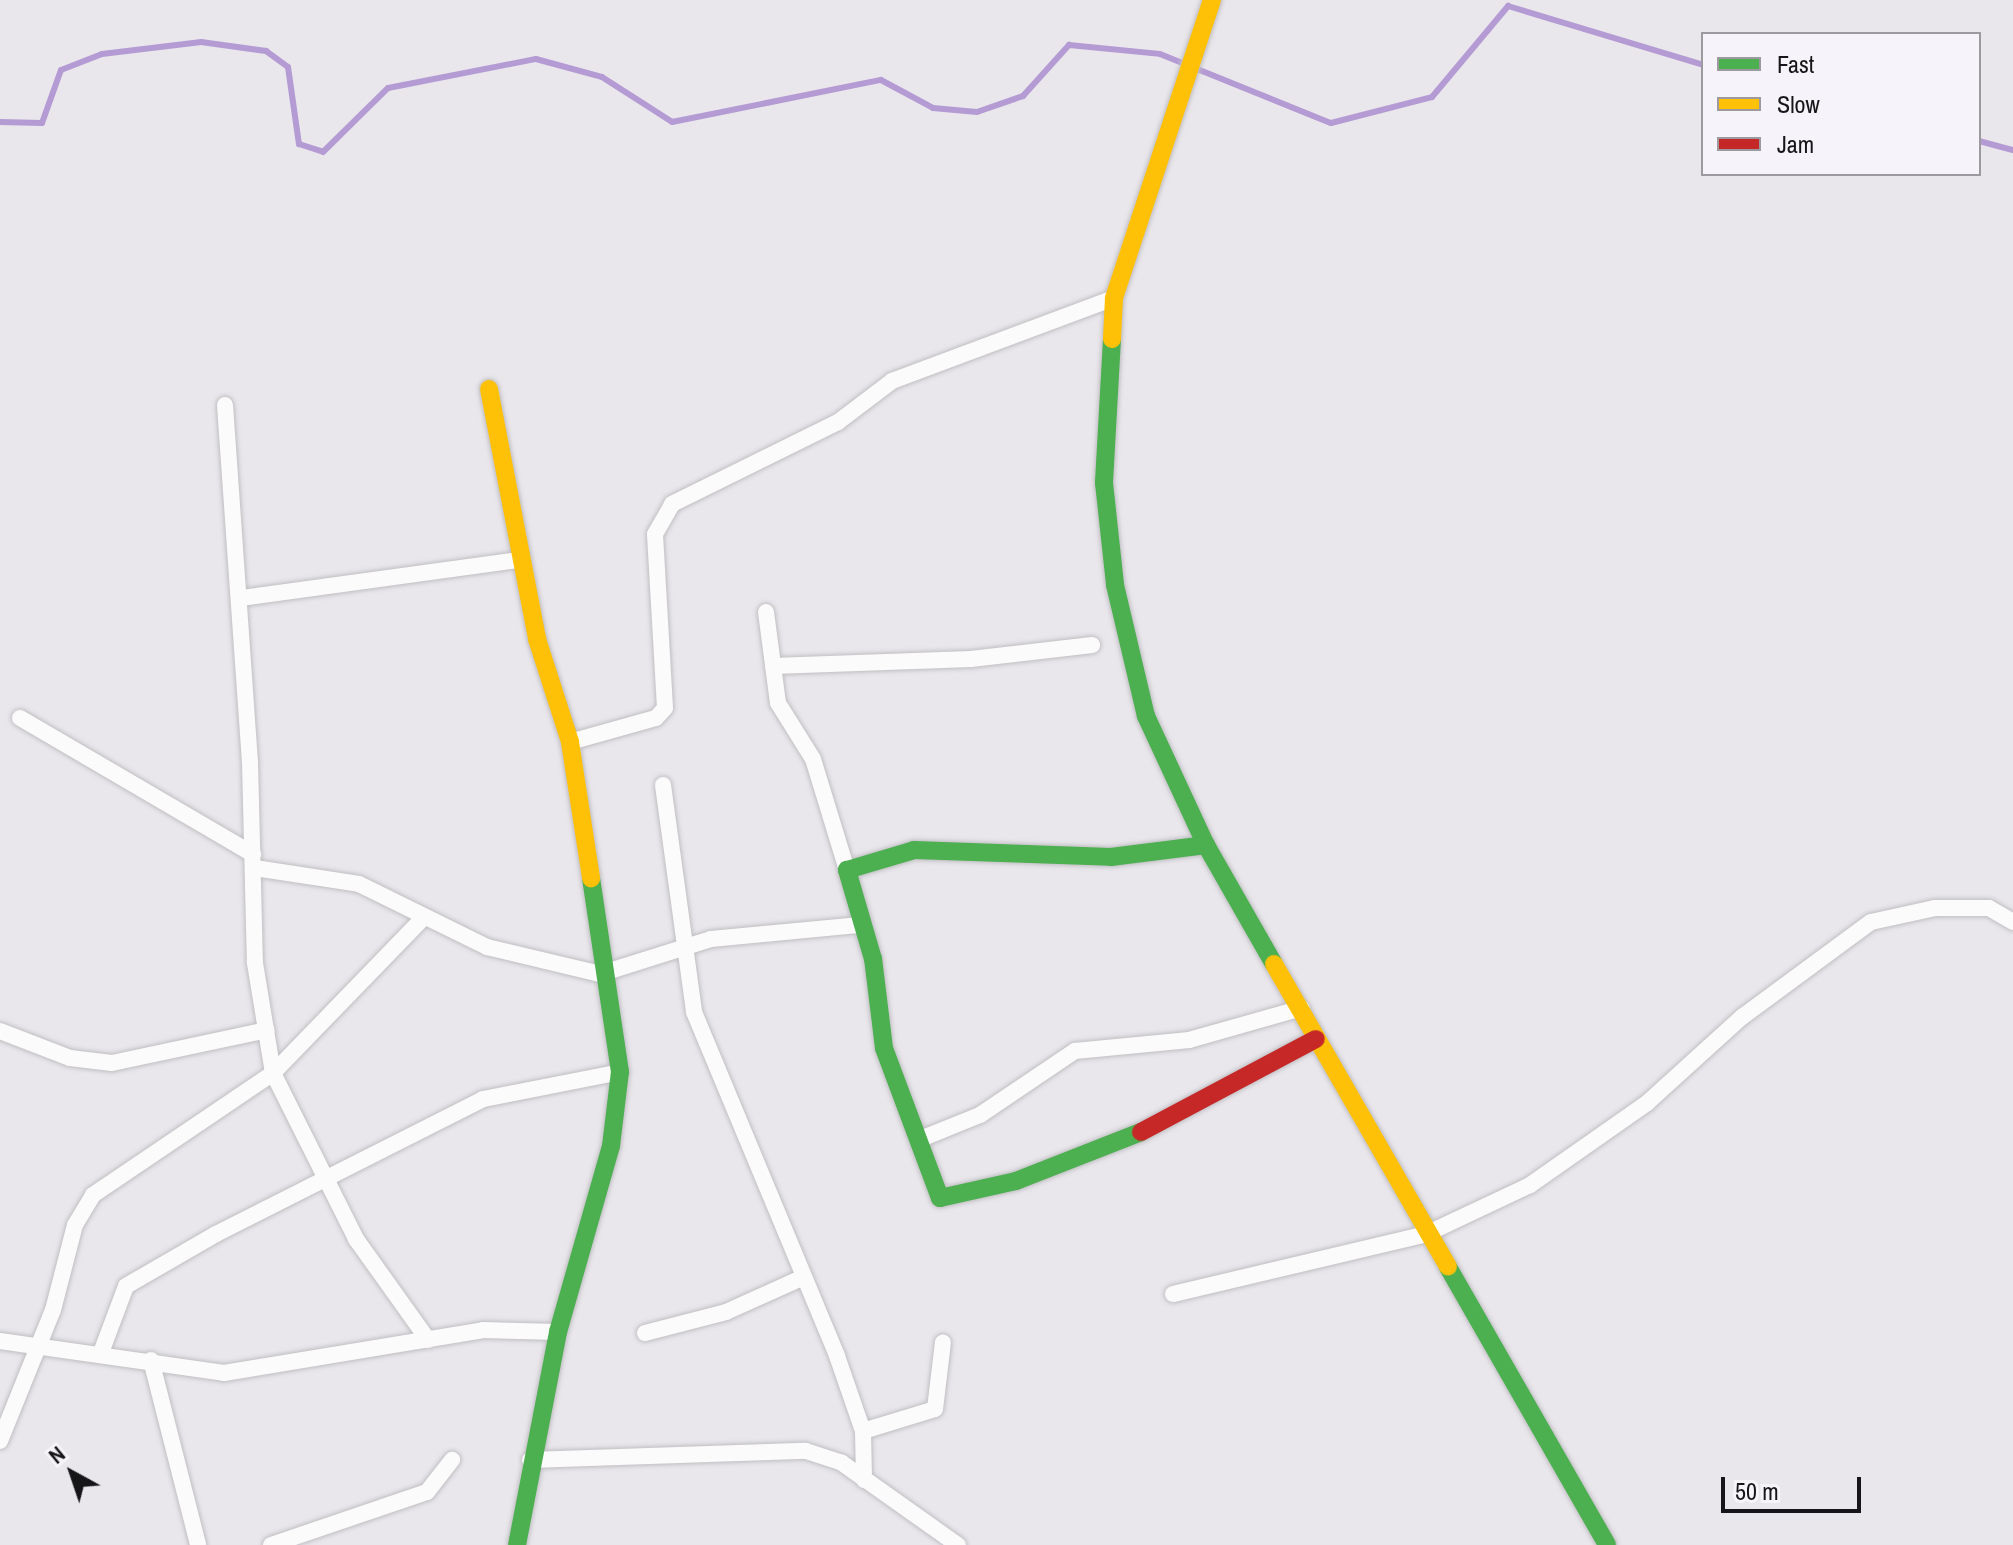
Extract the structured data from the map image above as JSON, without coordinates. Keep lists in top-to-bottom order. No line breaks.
{"legend":["Fast","Slow","Jam"],"scale_bar":"50 m","north":"top left"}
